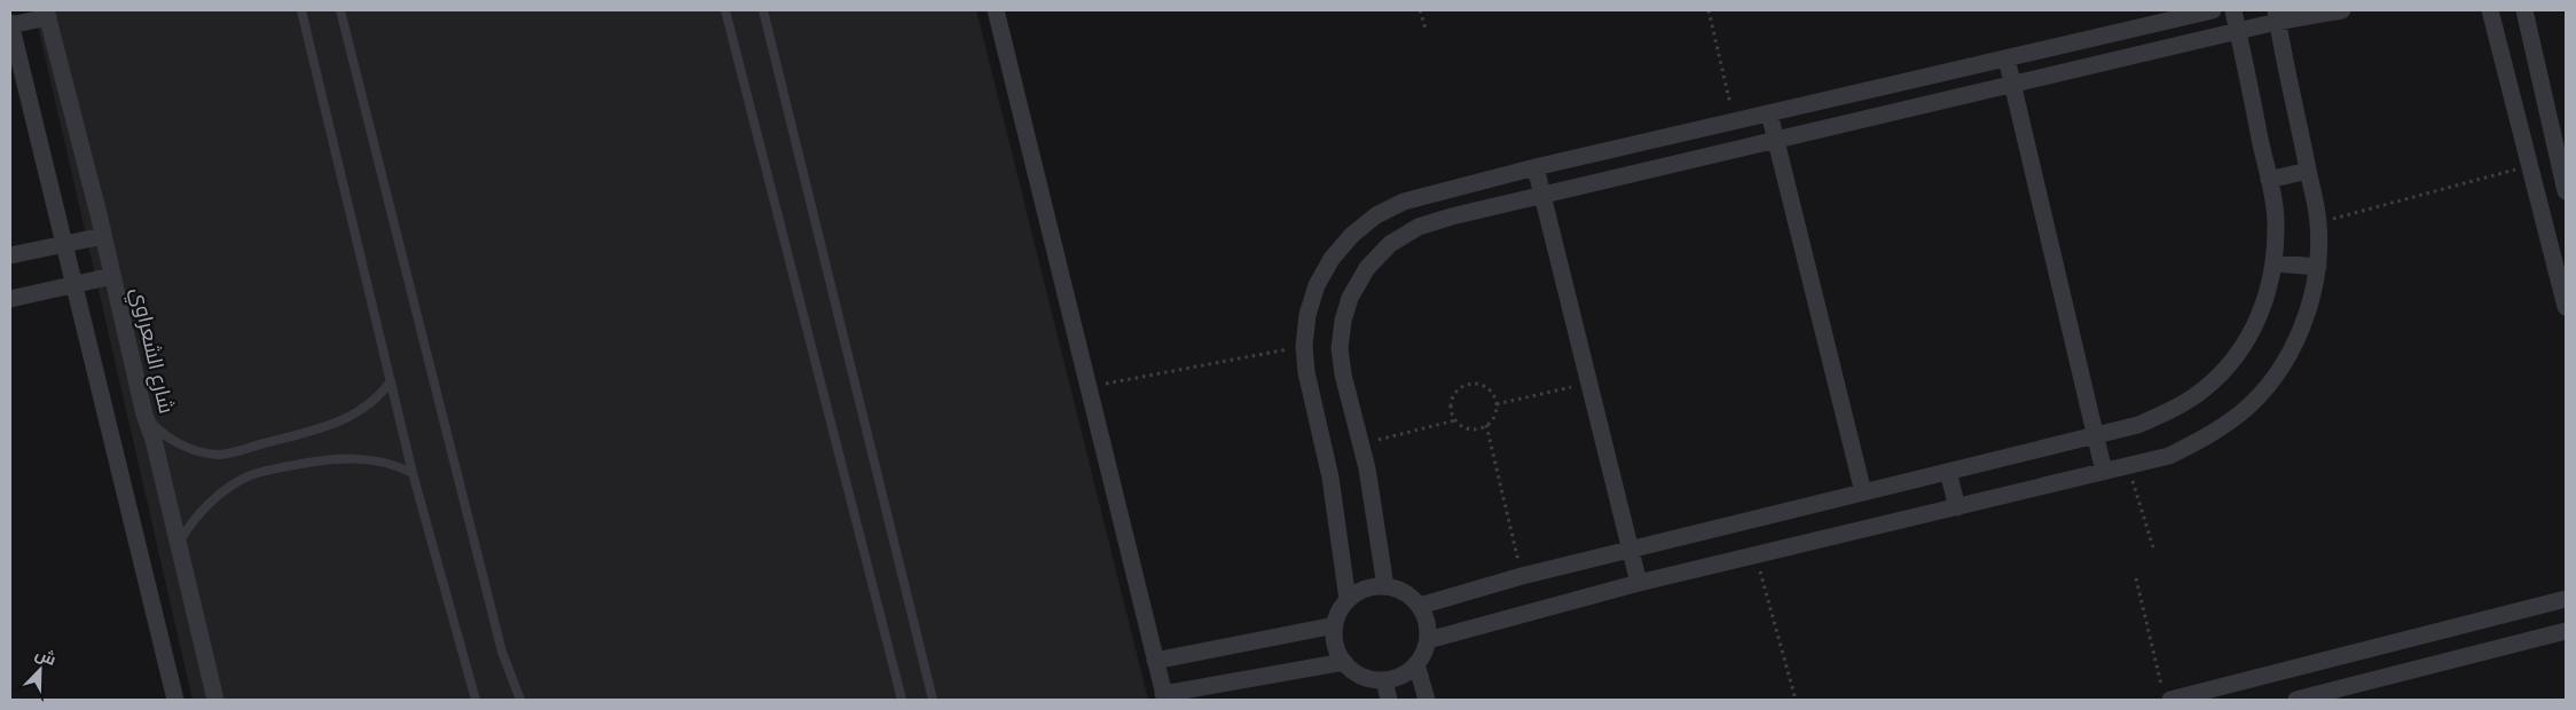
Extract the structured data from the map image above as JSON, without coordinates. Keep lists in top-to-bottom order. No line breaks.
{"streets":{"street":["شارع الشعراوي"]},"north":"top right"}
